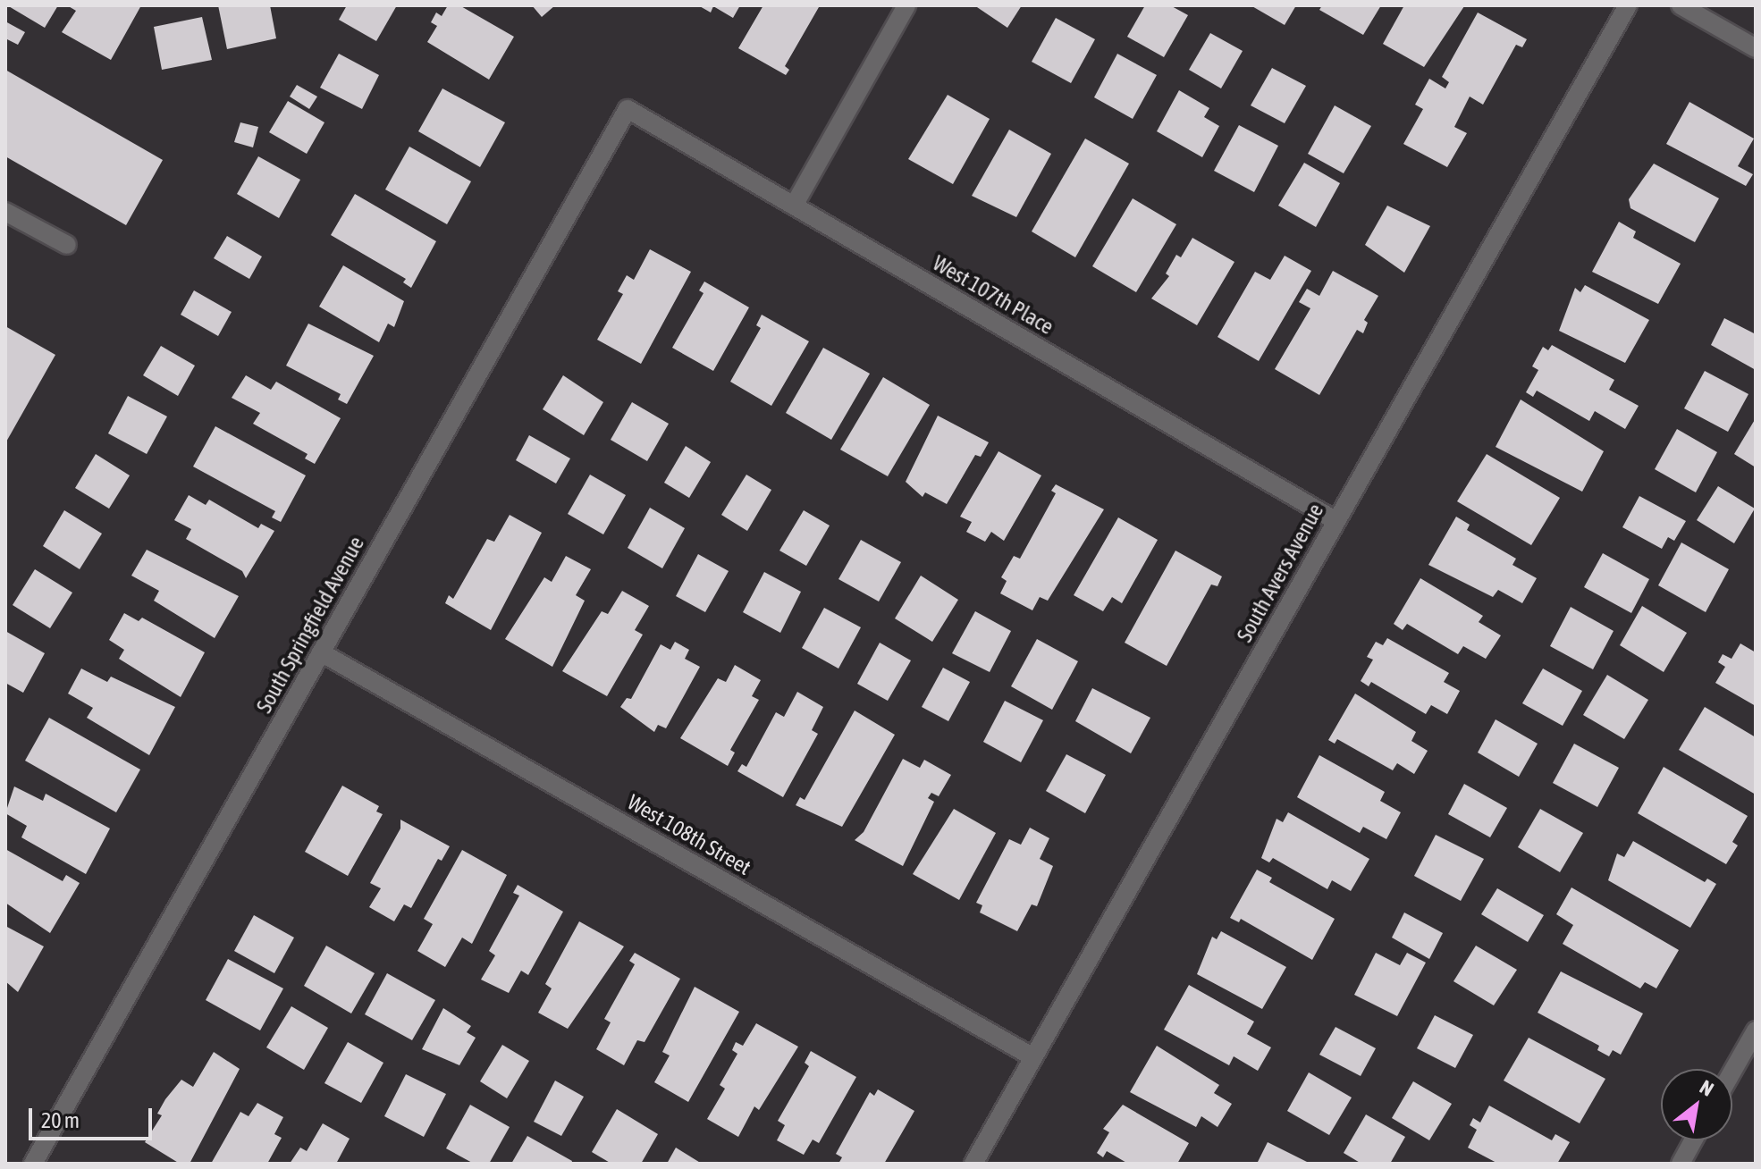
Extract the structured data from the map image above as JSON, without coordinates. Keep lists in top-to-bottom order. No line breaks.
{"streets":{"street":["West 107th Place","South Avers Avenue","South Springfield Avenue","West 108th Street"]},"crossings":[["West 107th Place","South Avers Avenue"],["West 107th Place","South Springfield Avenue"],["South Avers Avenue","West 108th Street"],["South Springfield Avenue","West 108th Street"]],"scale_bar":"20 m","north":"top right"}
